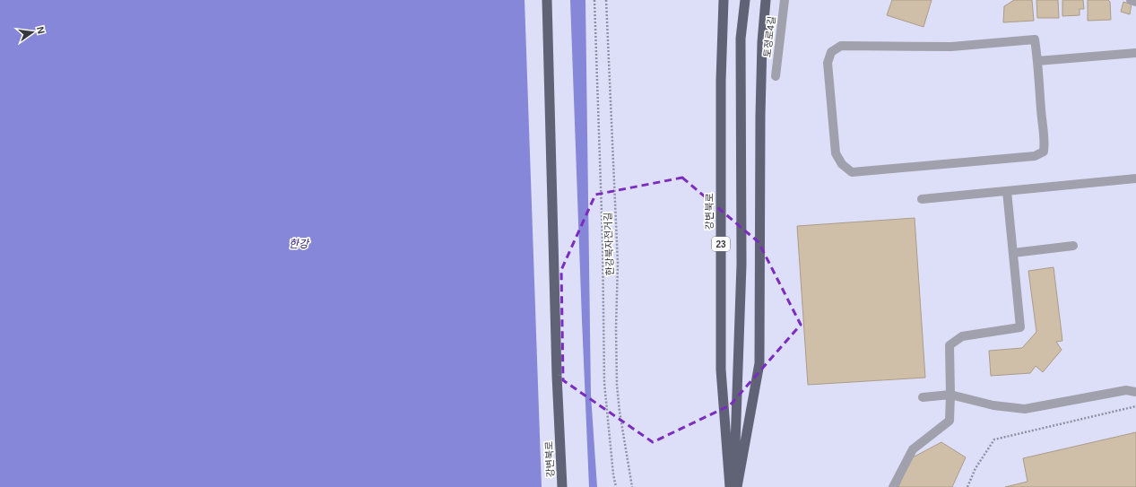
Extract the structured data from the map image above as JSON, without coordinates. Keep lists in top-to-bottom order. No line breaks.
{"streets":{"highway":["강변북로","23"],"lane":["토정로4길"],"path":["한강북자전거길"]},"water":["한강"],"north":"right"}
